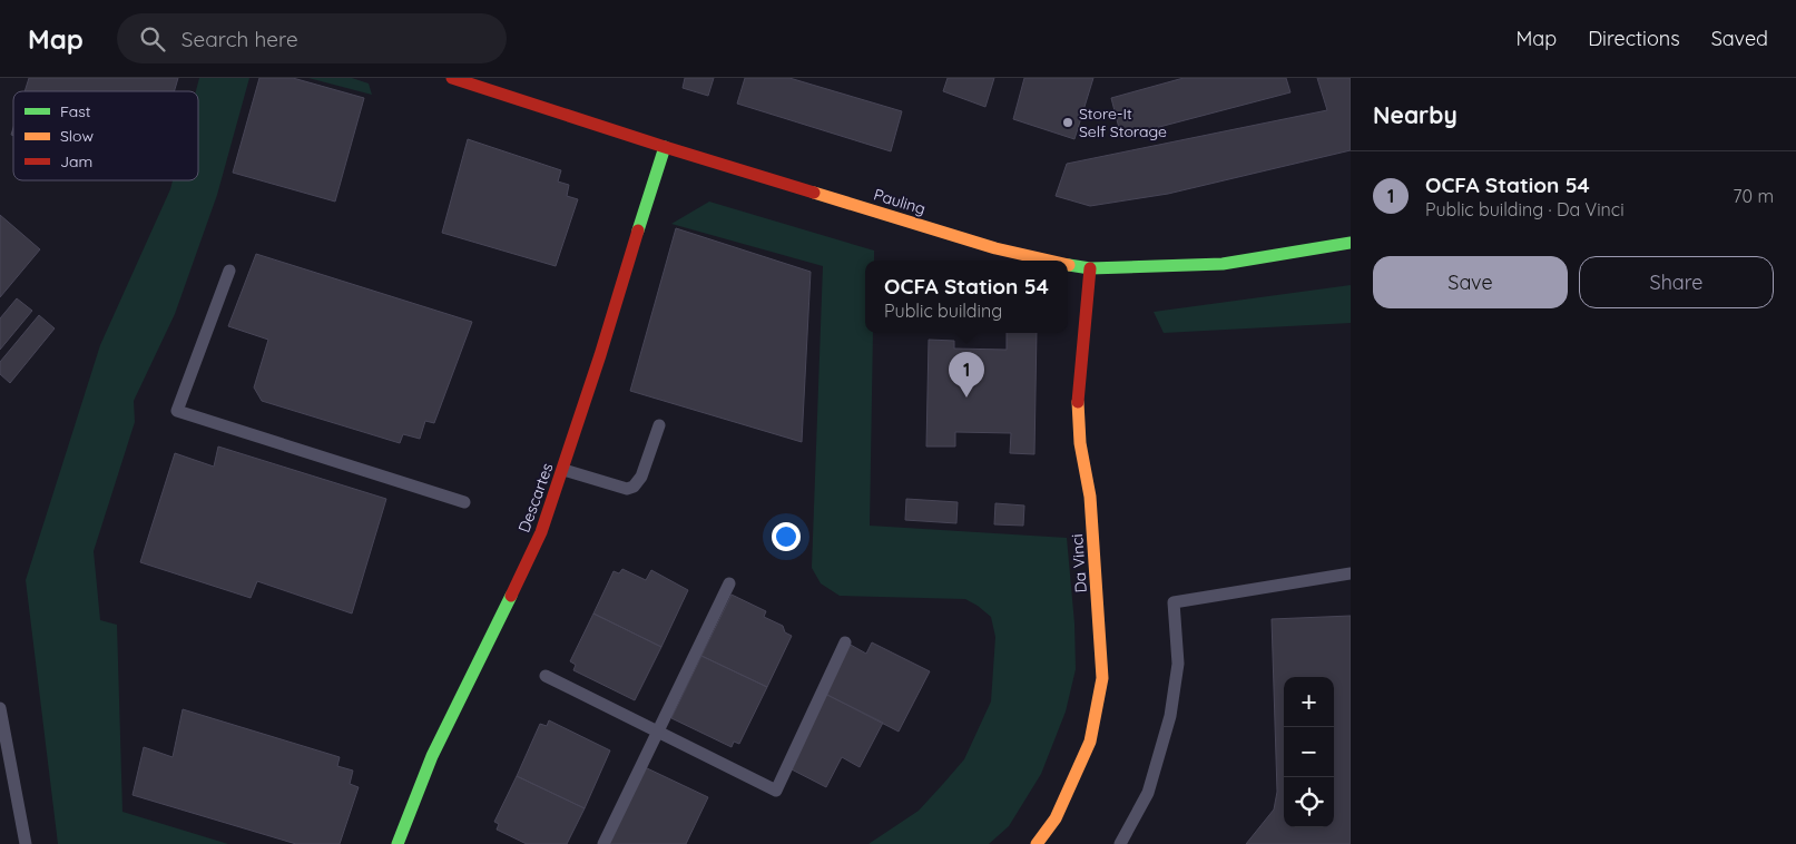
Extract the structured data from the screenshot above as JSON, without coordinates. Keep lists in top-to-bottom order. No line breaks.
{"streets":{"street":["Pauling","Descartes","Da Vinci"]},"crossings":[["Pauling","Descartes"],["Pauling","Da Vinci"]],"places":["Store-It Self Storage"],"legend":["Fast","Slow","Jam"],"page":{"header":"Map","search":"Search here","nav":["Map","Directions","Saved"],"heading":"Nearby","list":[{"mark":"1","name":"OCFA Station 54","note":"Public building · Da Vinci","value":"70 m"}],"buttons":["Save","Share"],"popup":["OCFA Station 54","Public building"],"pins":"1","map_buttons":["+","−"]}}
